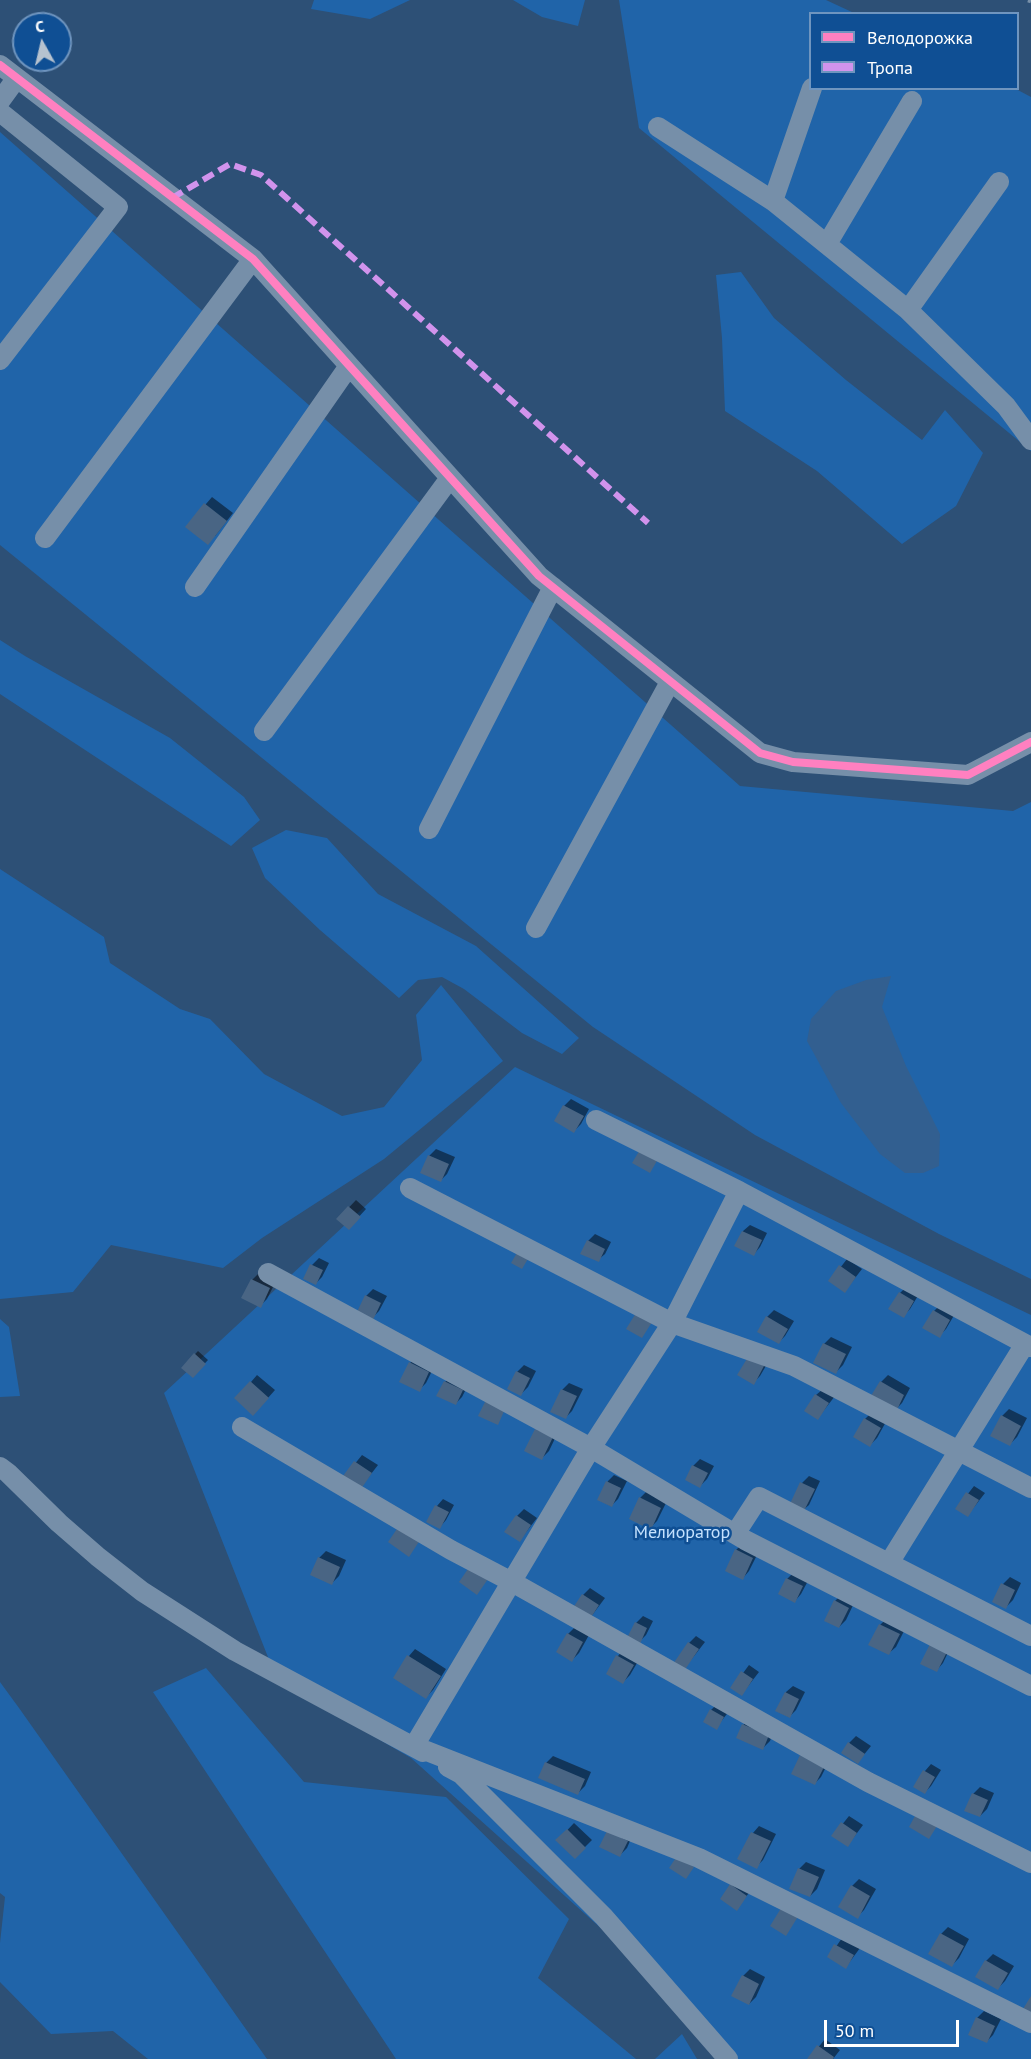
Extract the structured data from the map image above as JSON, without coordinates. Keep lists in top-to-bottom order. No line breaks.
{"parks":["Мелиоратор"],"legend":["Велодорожка","Тропа"],"scale_bar":"50 m","north":"top"}
